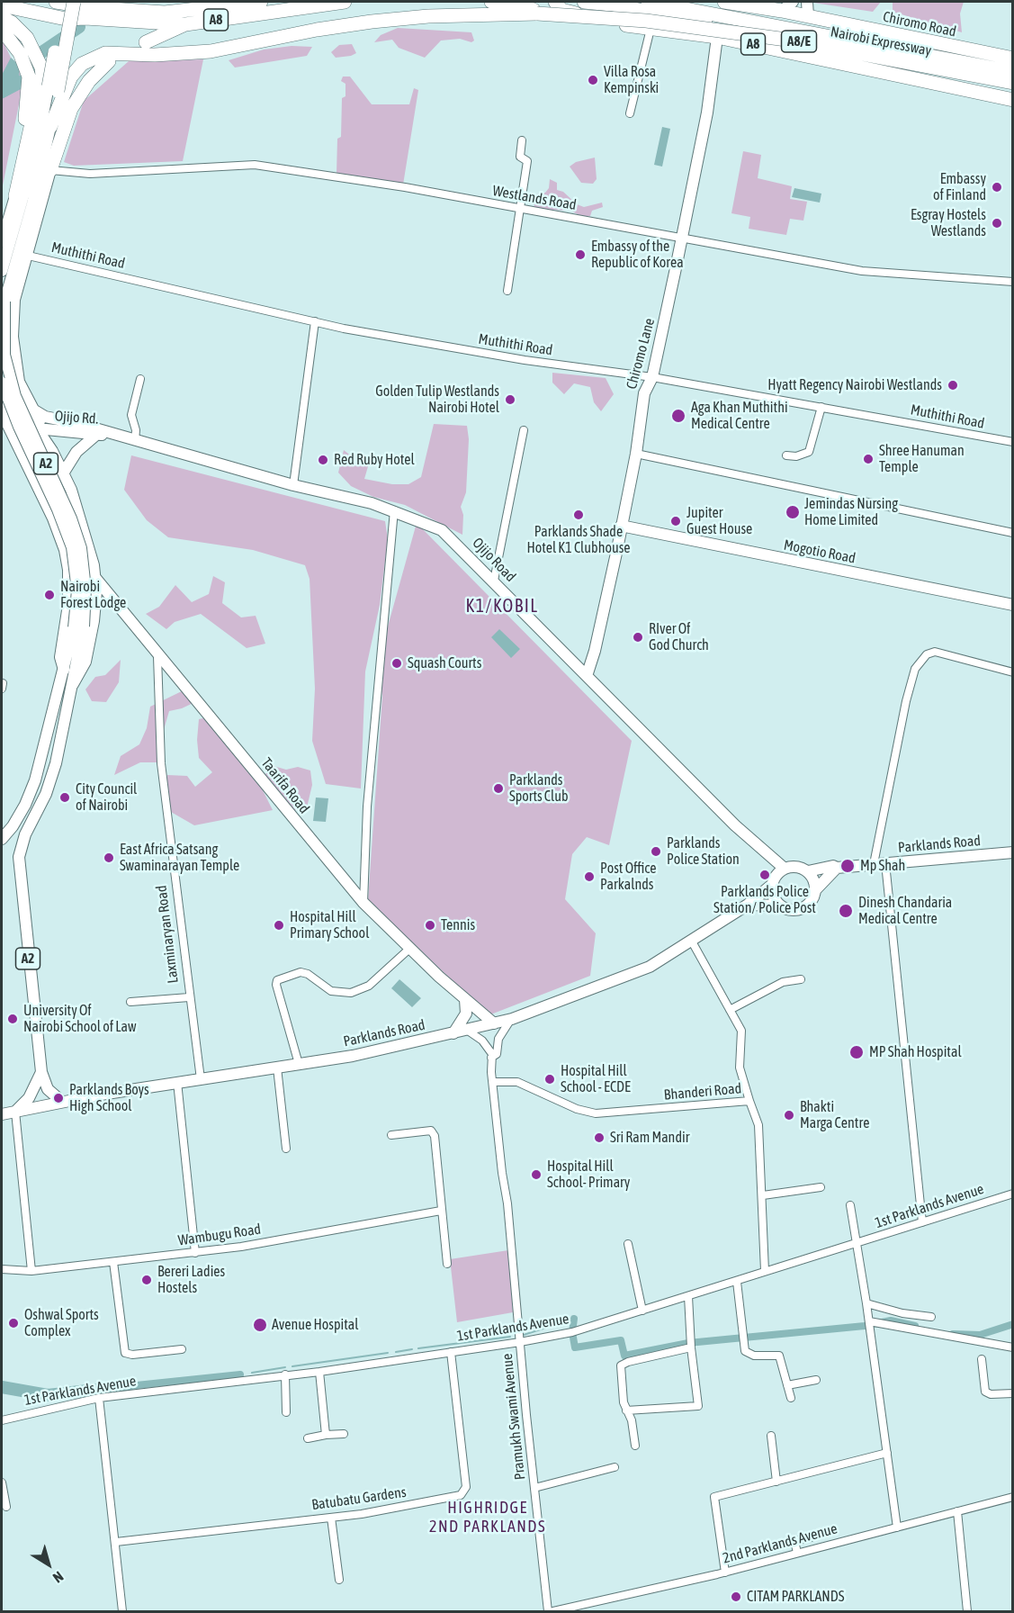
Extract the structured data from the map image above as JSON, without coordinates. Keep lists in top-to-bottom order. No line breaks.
{"streets":{"highway":["A8","Chiromo Road","A8/E","Nairobi Expressway"],"main road":["Chiromo Lane","Ojijo Rd.","A2","Mogotio Road","Ojijo Road","Taarifa Road","Parklands Road"],"street":["Westlands Road","Muthithi Road","Laxminaryan Road","Bhanderi Road","1st Parklands Avenue","Wambugu Road","Pramukh Swami Avenue","Batubatu Gardens","2nd Parklands Avenue"]},"crossings":[["A8","Chiromo Lane"],["Westlands Road","Chiromo Lane"],["Muthithi Road","Chiromo Lane"],["Muthithi Road","A2"],["Chiromo Lane","Mogotio Road"],["Chiromo Lane","Ojijo Road"],["Ojijo Rd.","Ojijo Road"],["Ojijo Road","Parklands Road"],["Taarifa Road","Parklands Road"],["Taarifa Road","Laxminaryan Road"],["Parklands Road","Laxminaryan Road"],["Parklands Road","Pramukh Swami Avenue"],["Bhanderi Road","1st Parklands Avenue"],["Bhanderi Road","Pramukh Swami Avenue"],["1st Parklands Avenue","Pramukh Swami Avenue"],["1st Parklands Avenue","Batubatu Gardens"]],"districts":["K1/KOBIL","HIGHRIDGE 2ND PARKLANDS"],"places":["Villa Rosa Kempinski","Embassy of Finland","Esgray Hostels Westlands","Embassy of the Republic of Korea","Hyatt Regency Nairobi Westlands","Golden Tulip Westlands Nairobi Hotel","Aga Khan Muthithi Medical Centre","Shree Hanuman Temple","Red Ruby Hotel","Jemindas Nursing Home Limited","Parklands Shade Hotel K1 Clubhouse","Jupiter Guest House","Nairobi Forest Lodge","RIver Of God Church","Squash Courts","Parklands Sports Club","City Council of Nairobi","Parklands Police Station","East Africa Satsang Swaminarayan Temple","Mp Shah","Parklands Police Station/ Police Post","Post Office Parkalnds","Dinesh Chandaria Medical Centre","Hospital Hill Primary School","Tennis","University Of Nairobi School of Law","MP Shah Hospital","Hospital Hill School - ECDE","Parklands Boys High School","Bhakti Marga Centre","Sri Ram Mandir","Hospital Hill School- Primary","Bereri Ladies Hostels","Oshwal Sports Complex","Avenue Hospital","CITAM PARKLANDS"],"north":"bottom right"}
